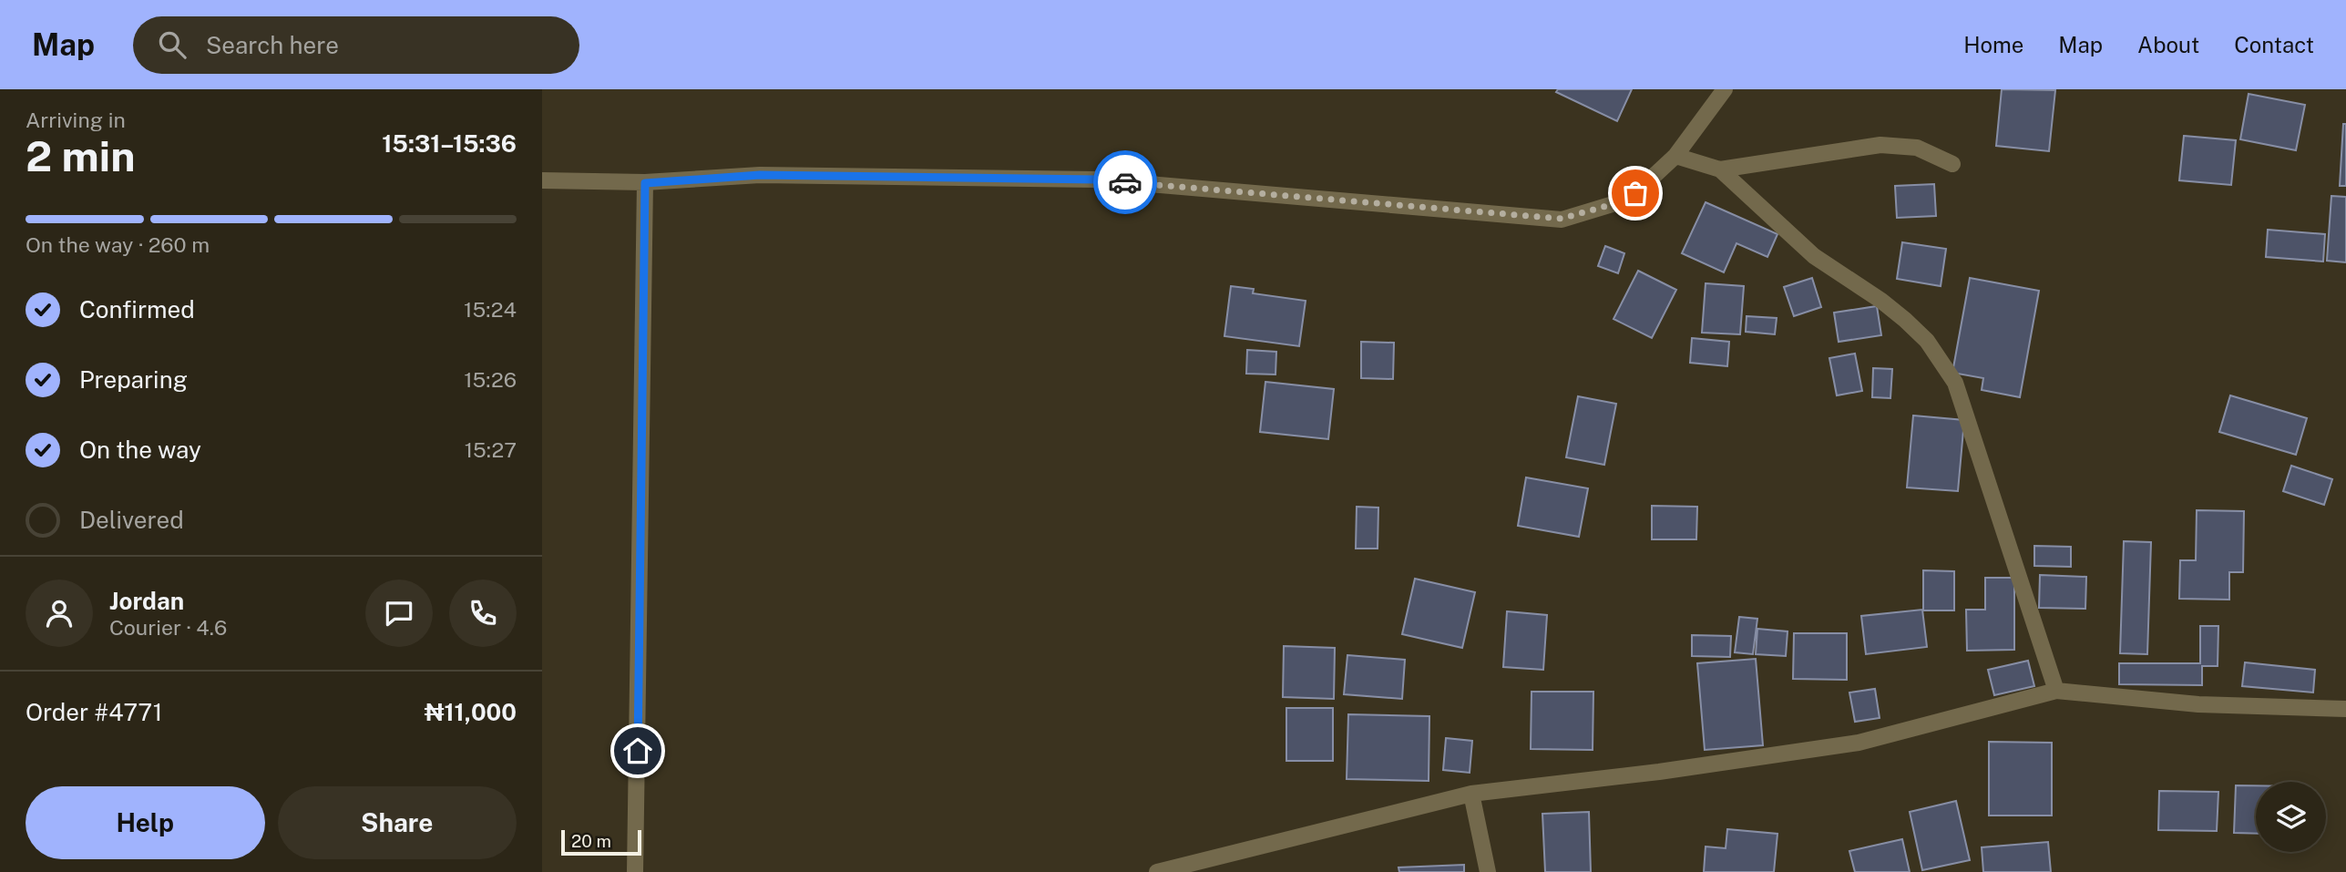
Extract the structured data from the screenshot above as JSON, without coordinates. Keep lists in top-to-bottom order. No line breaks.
{"scale_bar":"20 m","page":{"header":"Map","search":"Search here","nav":["Home","Map","About","Contact"],"heading":["2 min","Arriving in","15:31–15:36"],"panel":["Jordan","Courier · 4.6","Order #4771","₦11,000"],"bar":"On the way · 260 m","list":[["Confirmed","15:24"],["Preparing","15:26"],["On the way","15:27"],"Delivered"],"buttons":["Help","Share"],"scale":"20 m"}}
